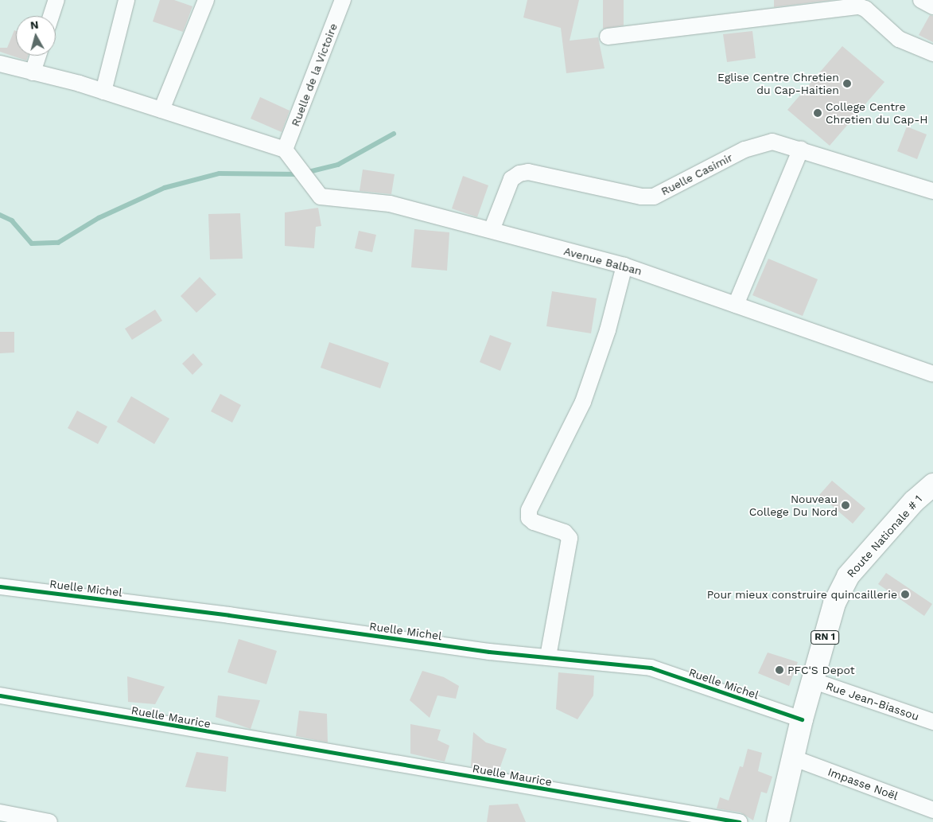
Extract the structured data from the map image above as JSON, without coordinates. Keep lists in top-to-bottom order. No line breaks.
{"streets":{"main road":["Route Nationale # 1","RN 1"],"street":["Ruelle de la Victoire","Ruelle Casimir","Avenue Balban","Ruelle Michel","Rue Jean-Biassou","Ruelle Maurice","Impasse Noël"]},"crossings":[["Ruelle de la Victoire","Avenue Balban"],["Ruelle Casimir","Avenue Balban"],["Route Nationale # 1","Ruelle Michel"],["Route Nationale # 1","Rue Jean-Biassou"],["Route Nationale # 1","Impasse Noël"]],"places":["Eglise Centre Chretien du Cap-Haitien","College Centre Chretien du Cap-H","Nouveau College Du Nord","Pour mieux construire quincaillerie","PFC'S Depot"],"north":"top"}
